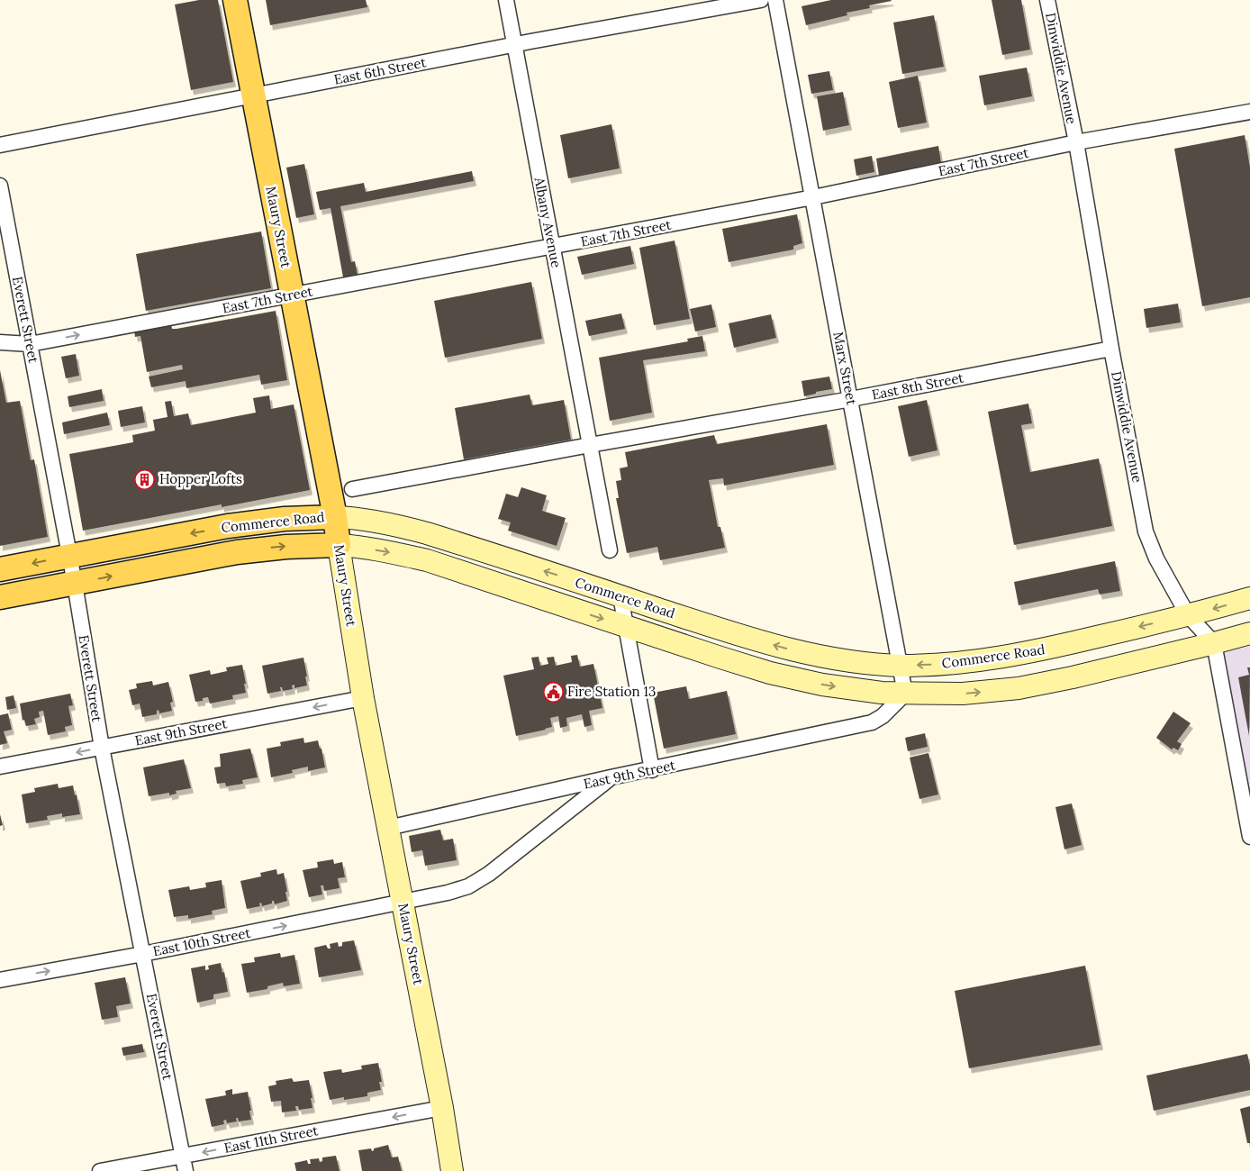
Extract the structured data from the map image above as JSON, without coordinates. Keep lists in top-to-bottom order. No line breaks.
{"streets":{"main road":["Maury Street","Commerce Road"],"street":["Dinwiddie Avenue","East 6th Street","East 7th Street","Albany Avenue","Everett Street","Marx Street","East 8th Street","East 9th Street","East 10th Street","East 11th Street"]},"crossings":[["Dinwiddie Avenue","East 7th Street"],["Dinwiddie Avenue","East 8th Street"],["Dinwiddie Avenue","Commerce Road"],["East 6th Street","Albany Avenue"],["East 6th Street","Maury Street"],["East 7th Street","Albany Avenue"],["East 7th Street","Maury Street"],["East 7th Street","Everett Street"],["East 7th Street","Marx Street"],["Albany Avenue","East 8th Street"],["Maury Street","Commerce Road"],["Maury Street","East 9th Street"],["Maury Street","East 10th Street"],["Maury Street","East 11th Street"],["Everett Street","Commerce Road"],["Everett Street","East 9th Street"],["Everett Street","East 10th Street"],["Everett Street","East 11th Street"],["Marx Street","East 8th Street"],["Marx Street","Commerce Road"],["Marx Street","East 9th Street"],["Commerce Road","East 9th Street"],["East 9th Street","East 10th Street"]],"one_way":["East 9th Street","East 10th Street","East 11th Street"],"places":{"building":["Hopper Lofts"],"public building":["Fire Station 13"]}}
